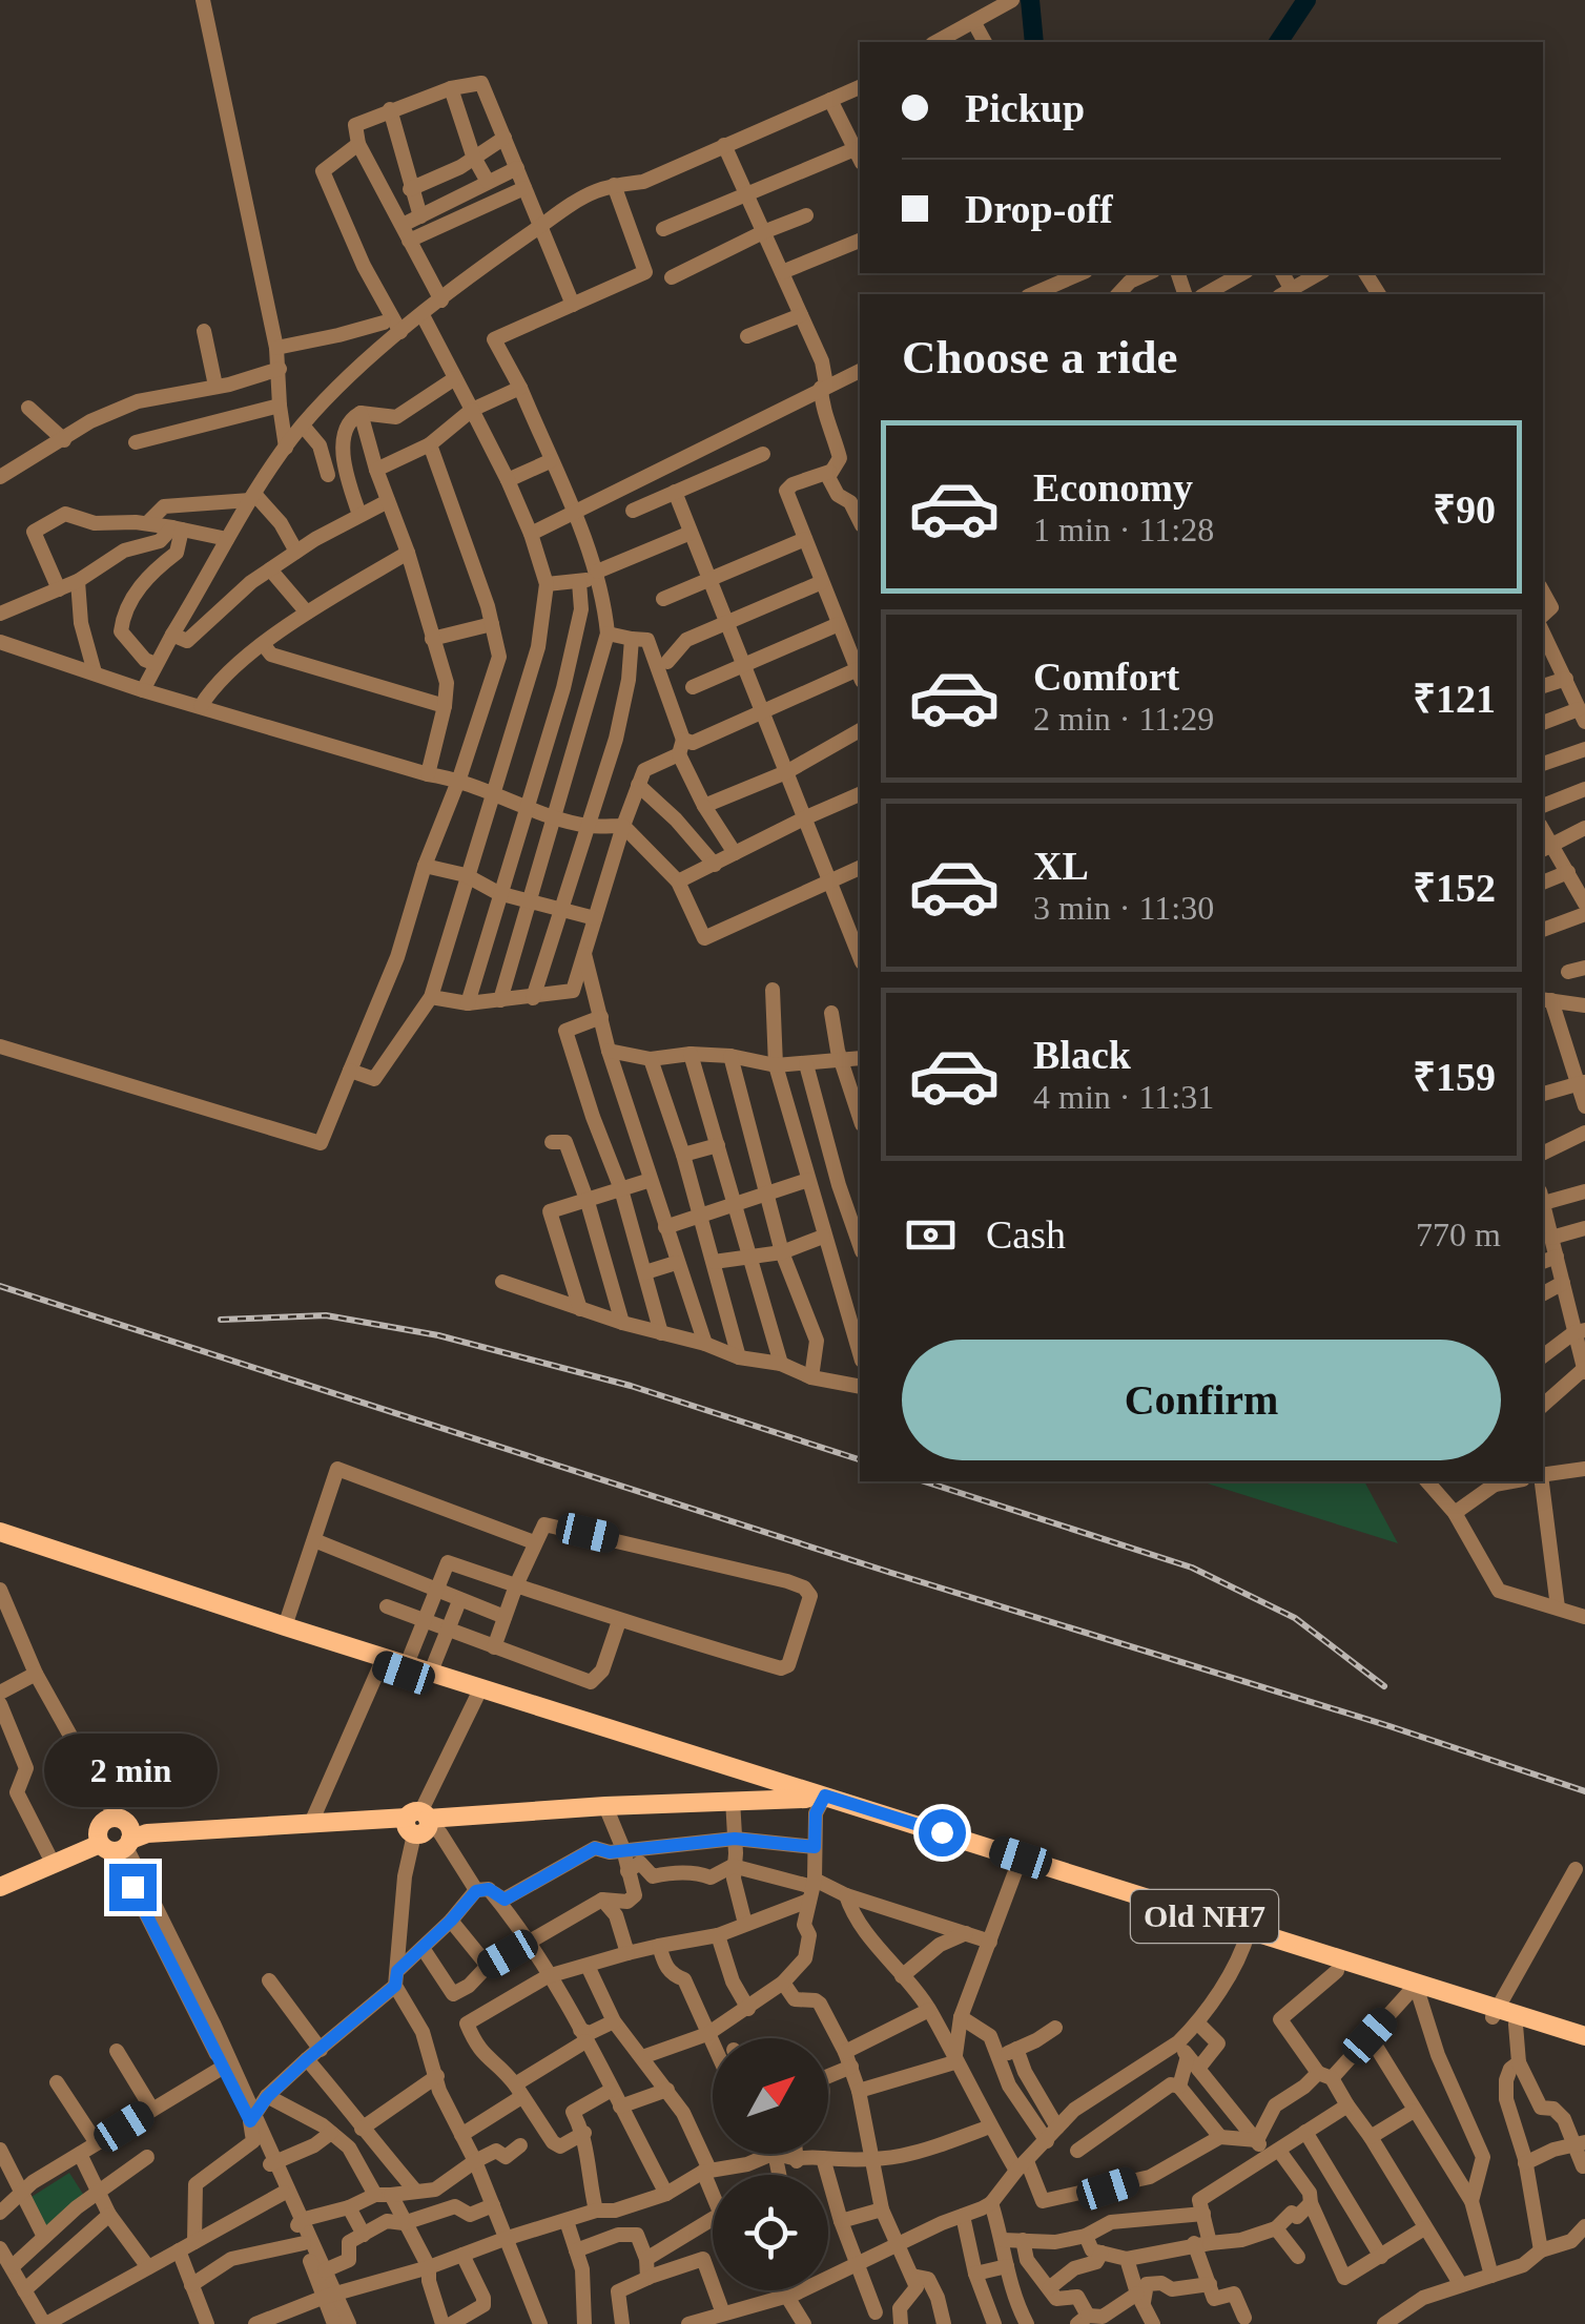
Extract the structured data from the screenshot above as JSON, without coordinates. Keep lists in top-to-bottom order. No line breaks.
{"streets":{"main road":["Old NH7"]},"north":"top right","page":{"banner":["Pickup","Drop-off"],"heading":"Choose a ride","list":[{"name":"Economy","note":"1 min · 11:28","value":"₹90"},{"name":"Comfort","note":"2 min · 11:29","value":"₹121"},{"name":"XL","note":"3 min · 11:30","value":"₹152"},{"name":"Black","note":"4 min · 11:31","value":"₹159"}],"pay":["Cash","770 m"],"buttons":"Confirm","bubble":"2 min"}}
